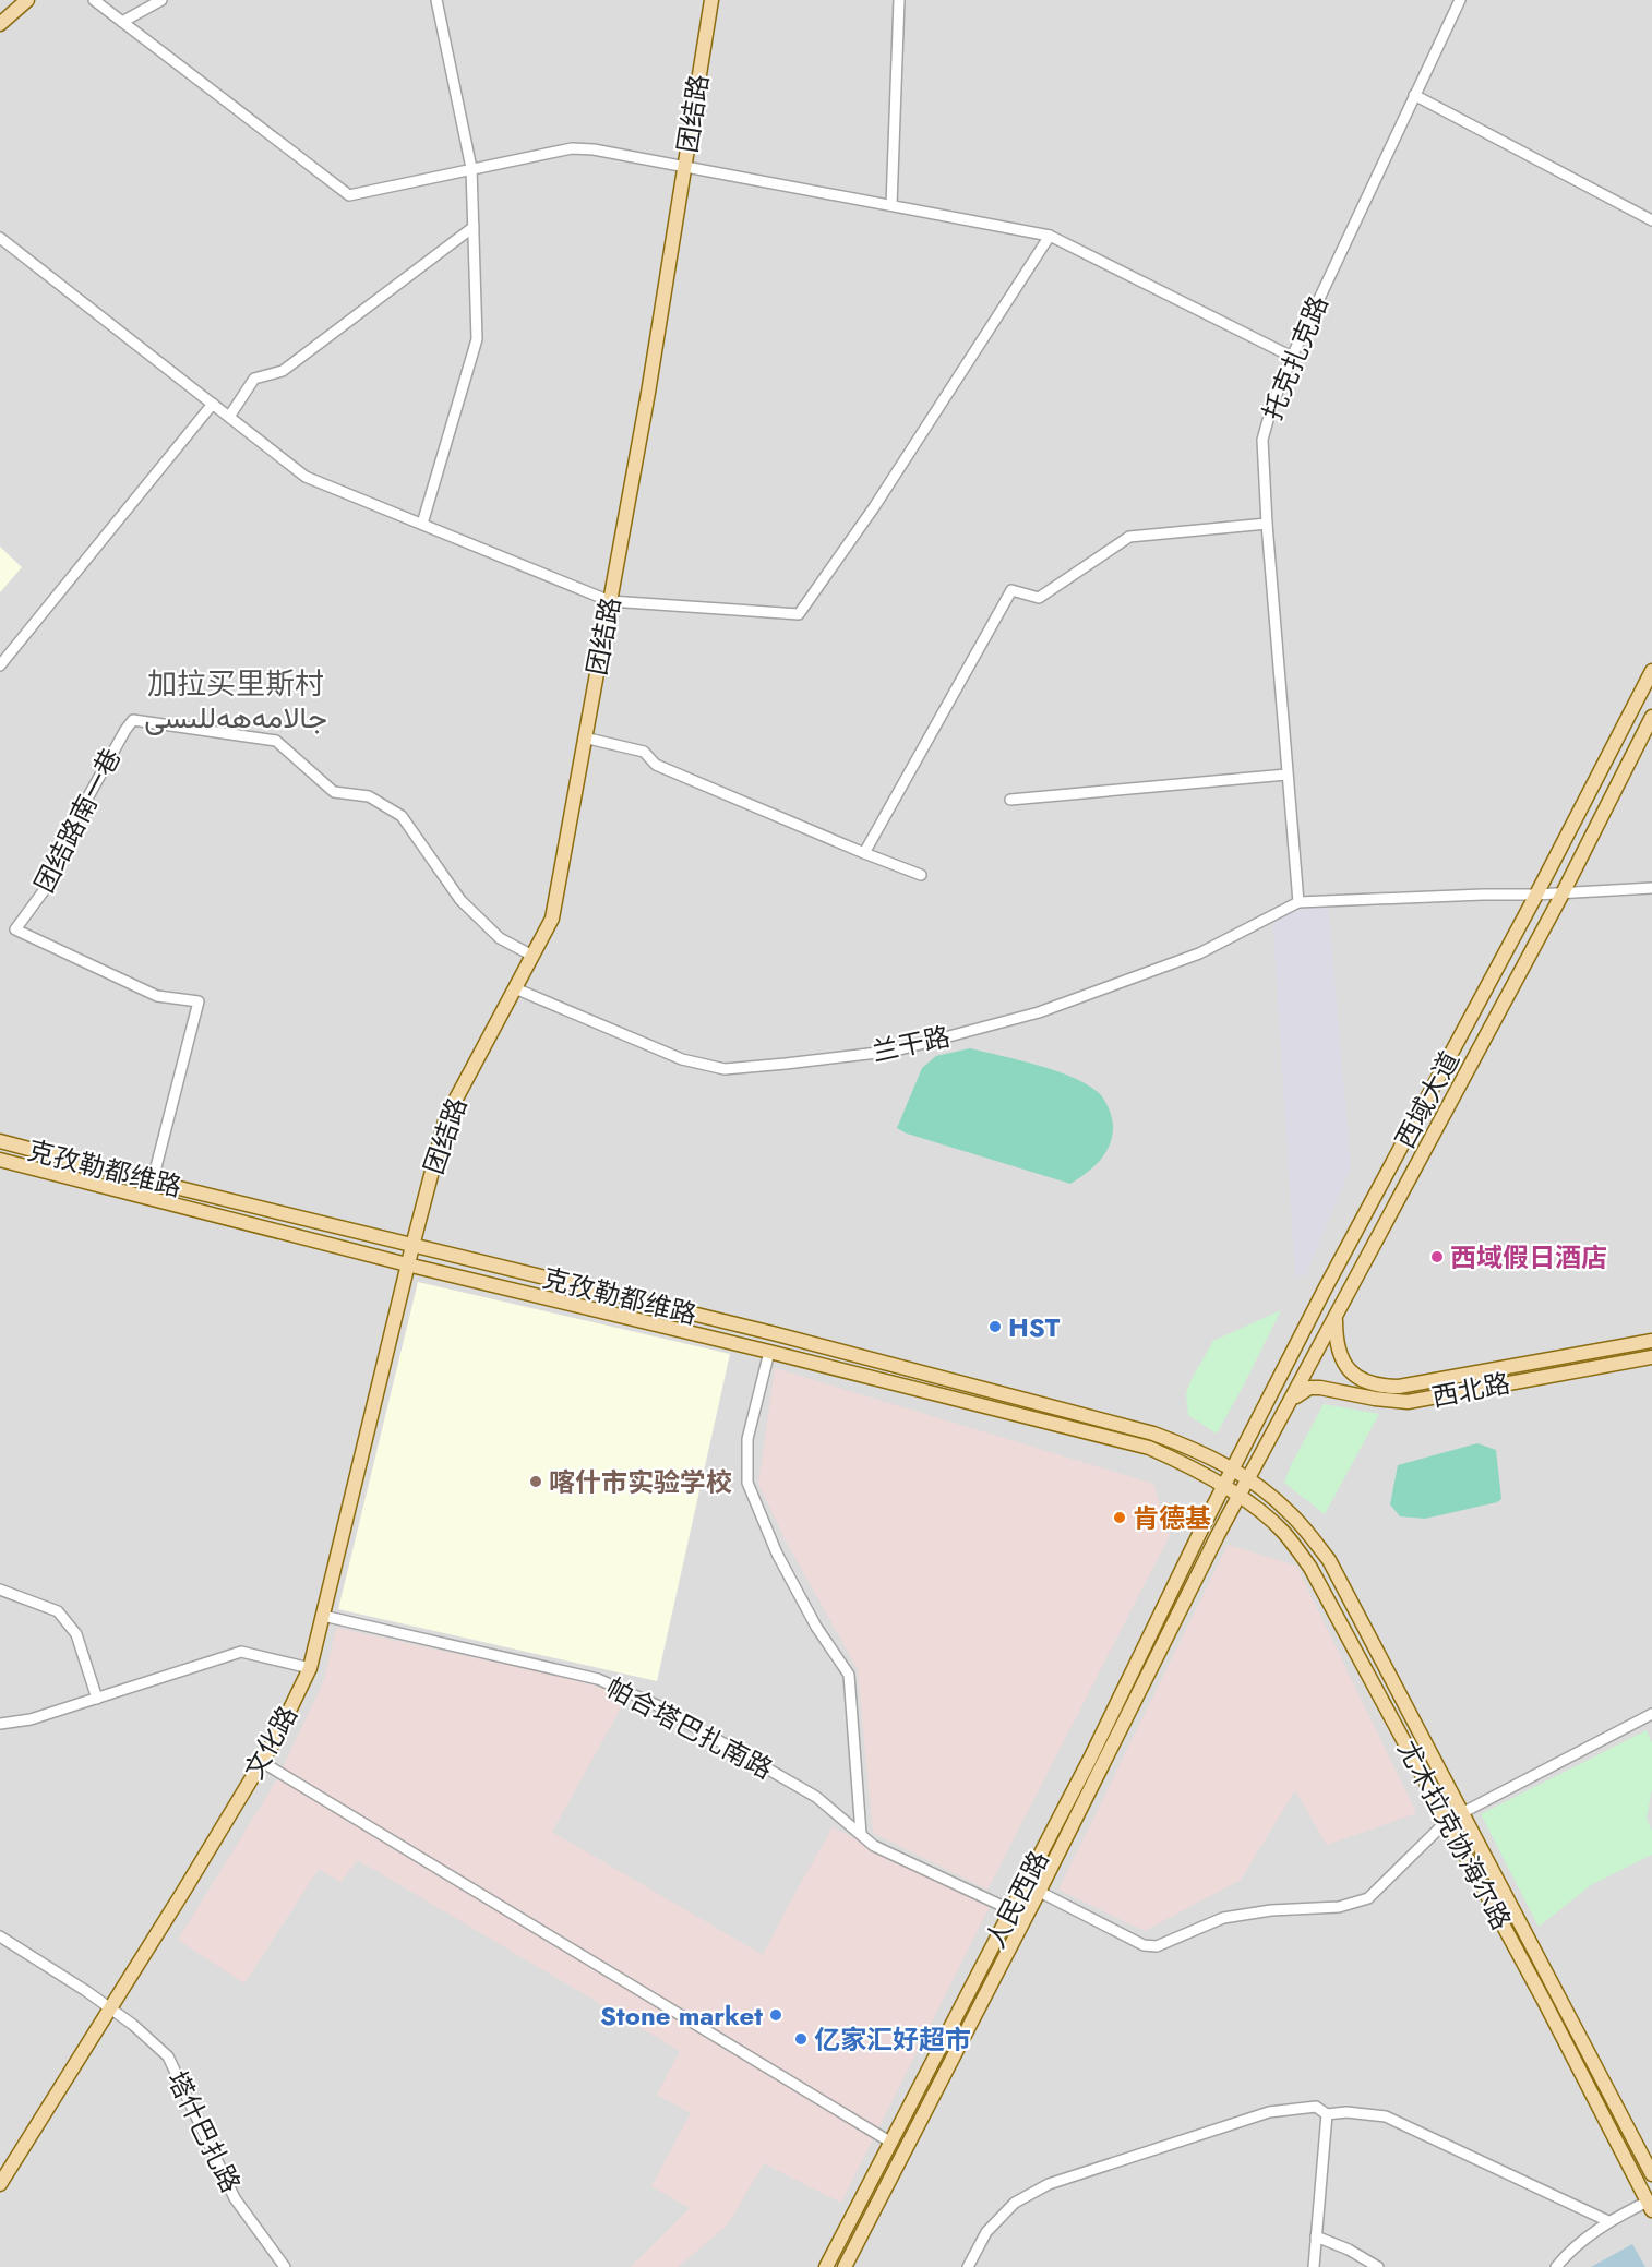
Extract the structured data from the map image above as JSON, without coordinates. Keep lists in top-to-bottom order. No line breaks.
{"streets":{"main road":["团结路","西域大道","克孜勒都维路","西北路","文化路","尤木拉克协海尔路","人民西路"],"street":["托克扎克路","团结路南一巷","兰干路","帕合塔巴扎南路","塔什巴扎路"]},"crossings":[["团结路","团结路南一巷"],["团结路","兰干路"],["团结路","克孜勒都维路"],["团结路","文化路"],["托克扎克路","兰干路"],["团结路南一巷","克孜勒都维路"],["西域大道","克孜勒都维路"],["西域大道","西北路"],["西域大道","尤木拉克协海尔路"],["西域大道","人民西路"],["克孜勒都维路","文化路"],["克孜勒都维路","尤木拉克协海尔路"],["帕合塔巴扎南路","文化路"],["帕合塔巴扎南路","人民西路"],["文化路","塔什巴扎路"]],"districts":["加拉买里斯村 جالامەھەللىسى"],"places":["西域假日酒店","HST","喀什市实验学校","肯德基","Stone market","亿家汇好超市"]}
